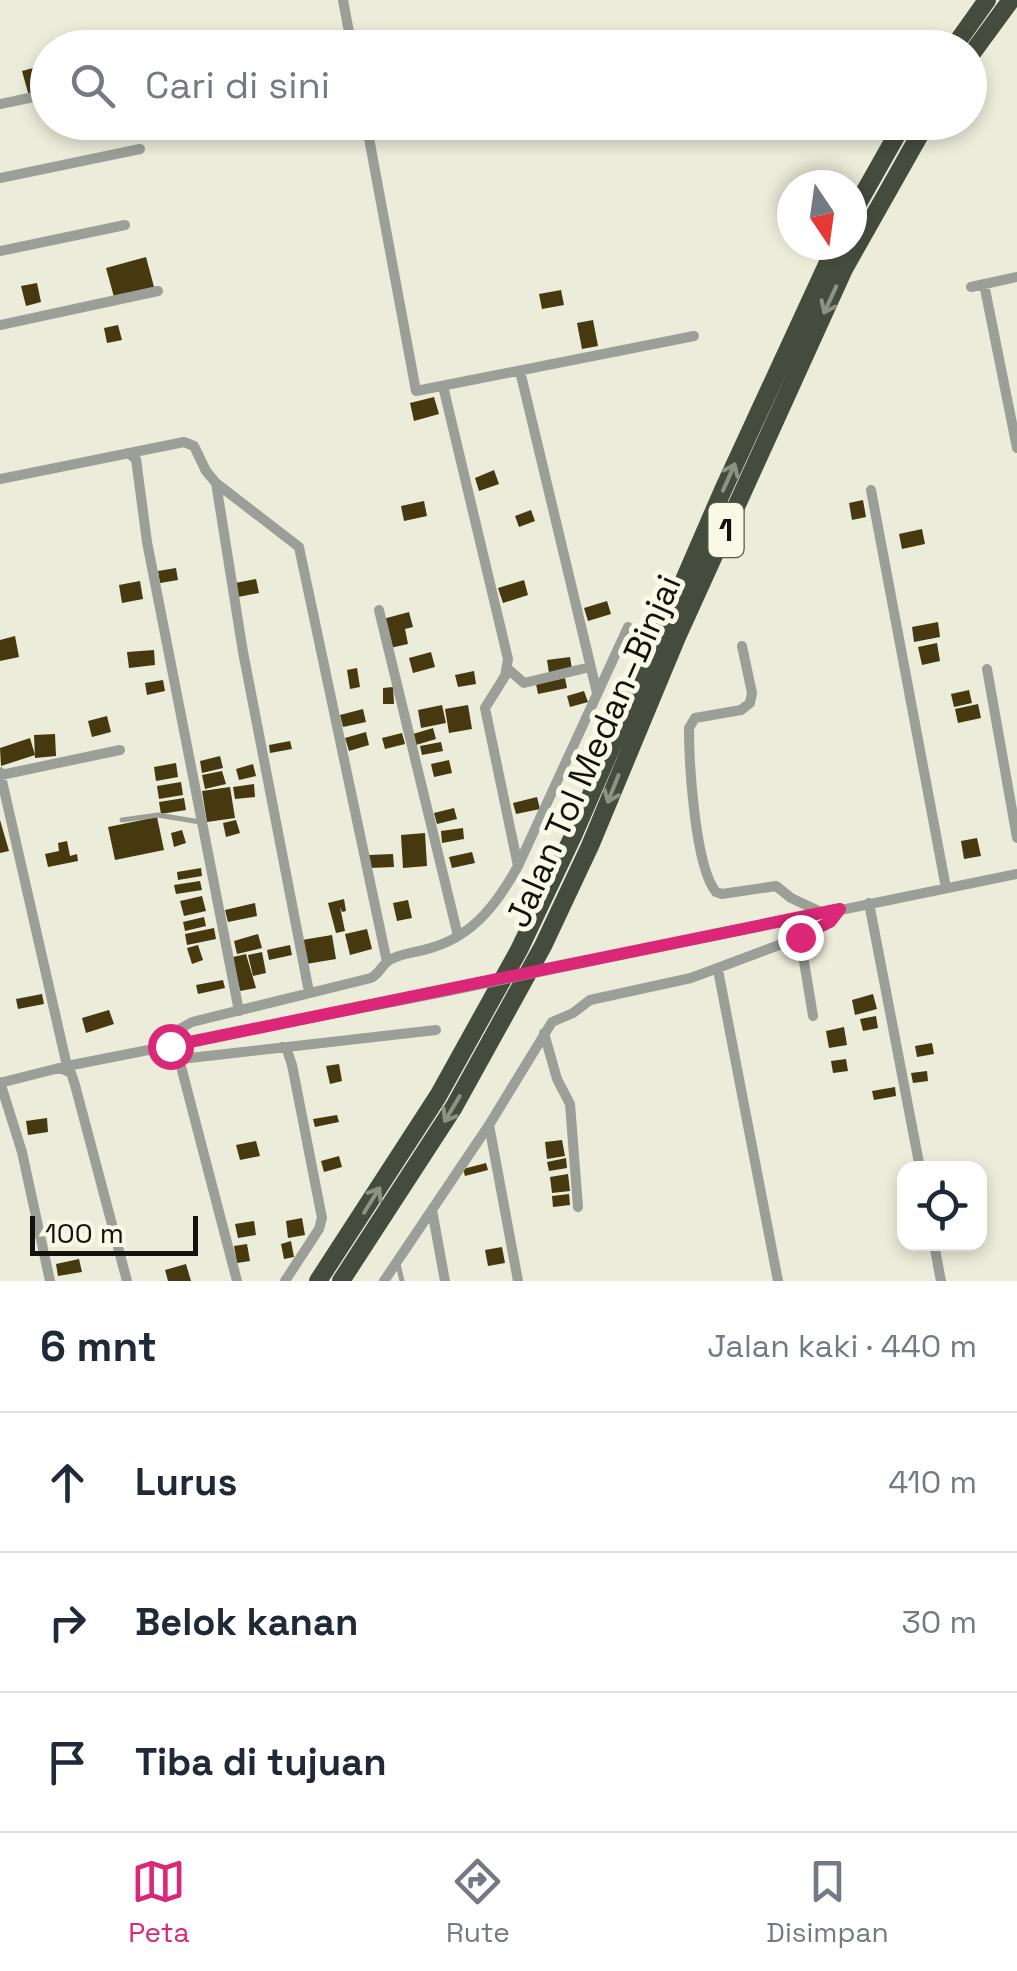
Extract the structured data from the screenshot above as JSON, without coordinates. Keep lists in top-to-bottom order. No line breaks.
{"streets":{"highway":["1","Jalan Tol Medan–Binjai"]},"scale_bar":"100 m","north":"bottom","page":{"search":"Cari di sini","scale":"100 m","heading":["6 mnt","Jalan kaki · 440 m"],"list":[["Lurus","410 m"],["Belok kanan","30 m"],"Tiba di tujuan"],"nav":["Peta","Rute","Disimpan"]}}
